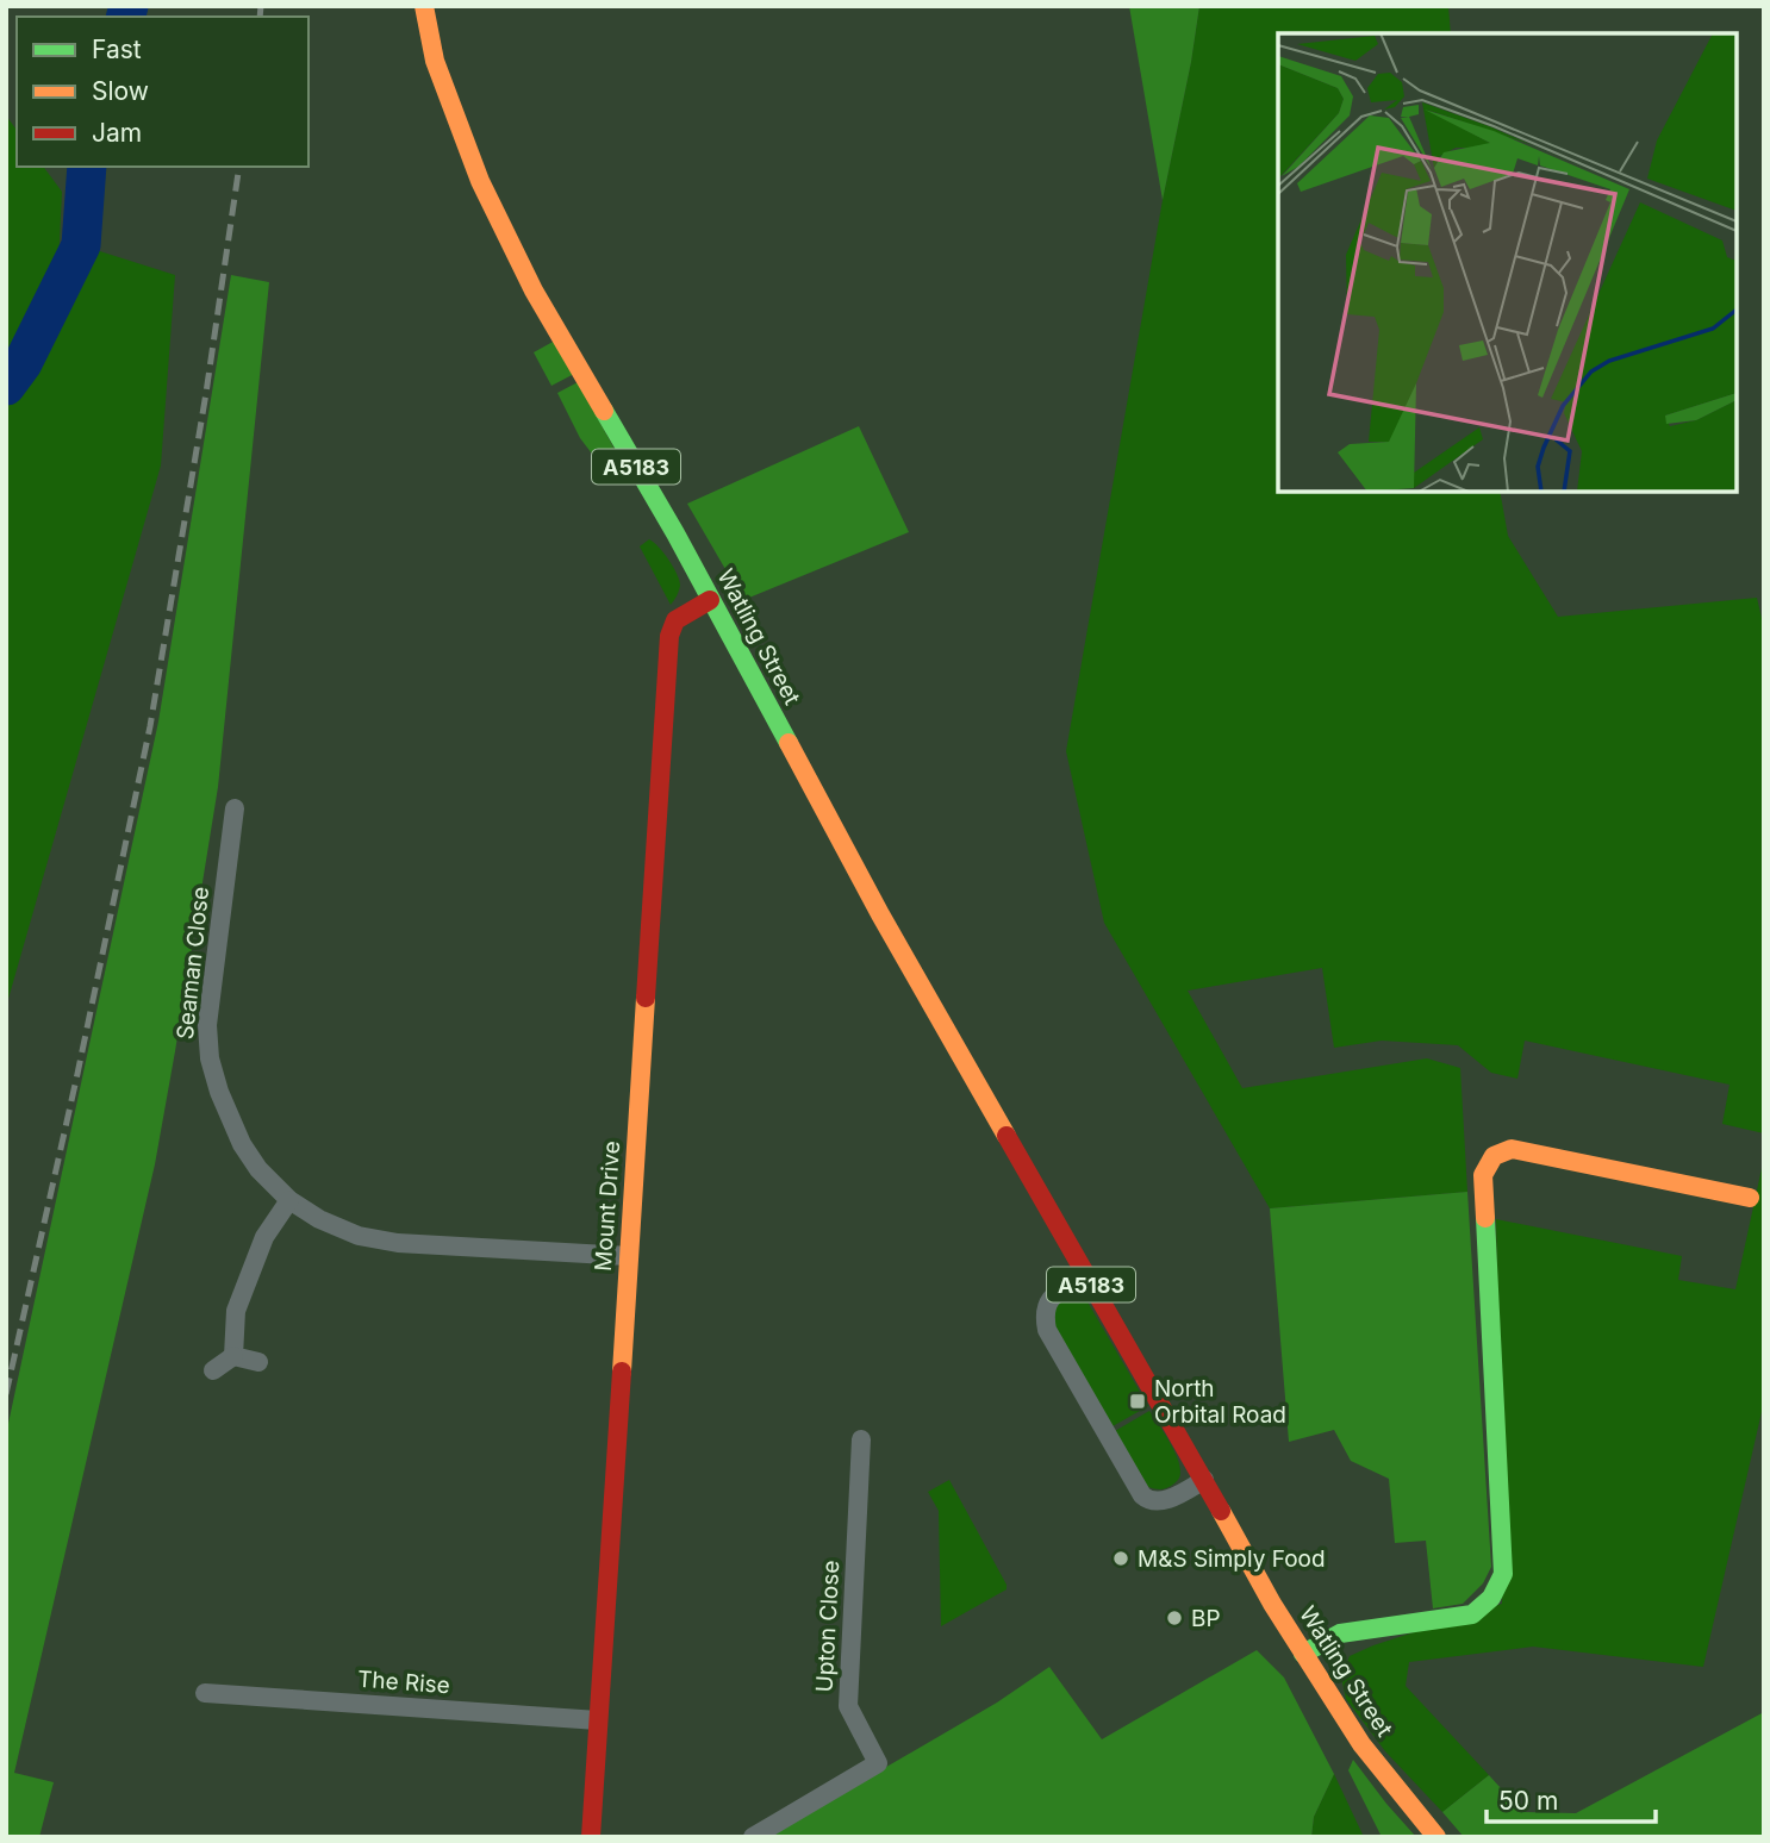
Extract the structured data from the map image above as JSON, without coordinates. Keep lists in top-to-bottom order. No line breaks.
{"streets":{"street":["A5183","Watling Street","Seaman Close","Mount Drive","Upton Close","The Rise"]},"crossings":[["Watling Street","Mount Drive"],["Seaman Close","Mount Drive"],["Mount Drive","The Rise"]],"places":{"transit":["North Orbital Road"],"other":["M&S Simply Food","BP"]},"legend":["Fast","Slow","Jam"],"scale_bar":"50 m"}
